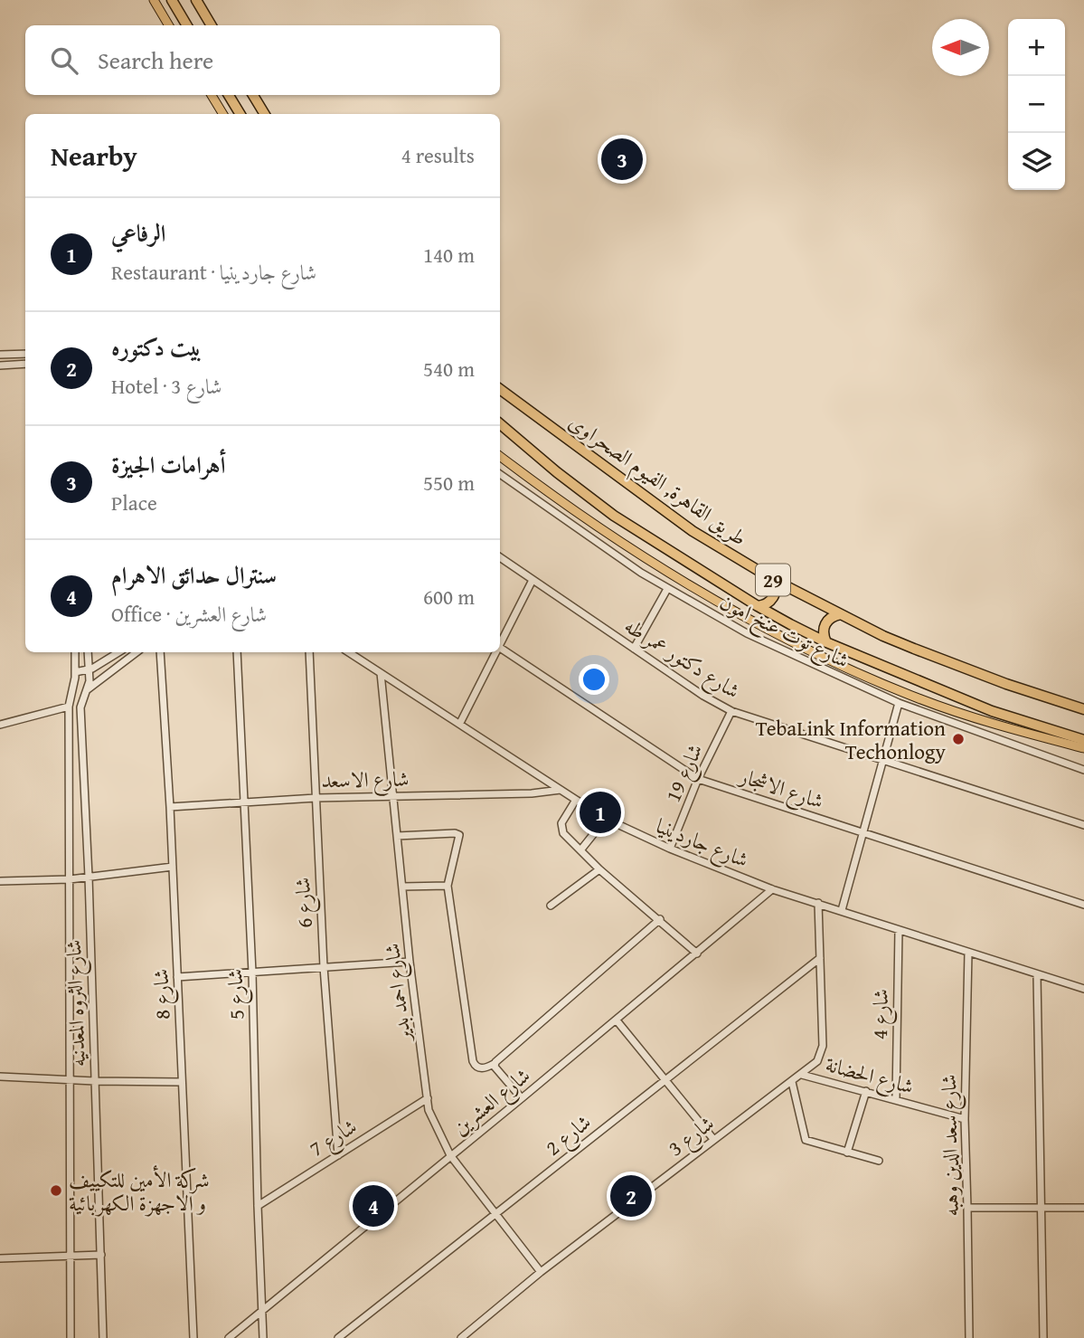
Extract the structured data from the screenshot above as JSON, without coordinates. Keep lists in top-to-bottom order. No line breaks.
{"streets":{"highway":["طريق القاهرة, الفيوم الصحراوى","29"],"street":["شارع توت عنخ امون","شارع دكتور عمر طه","شارع 19","شارع الاسعد","شارع الاشجار","شارع جاردينيا","شارع 6","شارع احمد بدير","شارع 8","شارع 5","شارع الثروه المعدنيه","شارع 4","شارع الحضانة","شارع العشرين","شارع 2","شارع 3","شارع 7","شارع سعد الدين وهبه"]},"crossings":[["شارع دكتور عمر طه","شارع 19"],["شارع 19","شارع الاشجار"],["شارع 19","شارع جاردينيا"],["شارع الاسعد","شارع جاردينيا"],["شارع الاسعد","شارع 6"],["شارع الاسعد","شارع احمد بدير"],["شارع الاسعد","شارع 8"],["شارع الاسعد","شارع 5"],["شارع جاردينيا","شارع احمد بدير"],["شارع جاردينيا","شارع 4"],["شارع جاردينيا","شارع العشرين"],["شارع جاردينيا","شارع 3"],["شارع جاردينيا","شارع سعد الدين وهبه"],["شارع 6","شارع 7"],["شارع احمد بدير","شارع العشرين"],["شارع احمد بدير","شارع 2"],["شارع احمد بدير","شارع 3"],["شارع احمد بدير","شارع 7"],["شارع 5","شارع العشرين"],["شارع 5","شارع 7"],["شارع 4","شارع الحضانة"],["شارع الحضانة","شارع 3"],["شارع الحضانة","شارع سعد الدين وهبه"],["شارع 2","شارع 3"]],"places":["TebaLink Information Techonlogy","شركة الأمين للتكييف و الاجهزة الكهربائية"],"north":"left","page":{"map_buttons":["+","−"],"search":"Search here","heading":["Nearby","4 results"],"pins":["3","1","2","4"],"list":[{"mark":"1","name":"الرفاعي","note":"Restaurant · شارع جاردينيا","value":"140 m"},{"mark":"2","name":"بيت دكتوره","note":"Hotel · شارع 3","value":"540 m"},{"mark":"3","name":"أهرامات الجيزة","note":"Place","value":"550 m"},{"mark":"4","name":"سنترال حدائق الاهرام","note":"Office · شارع العشرين","value":"600 m"}]}}
